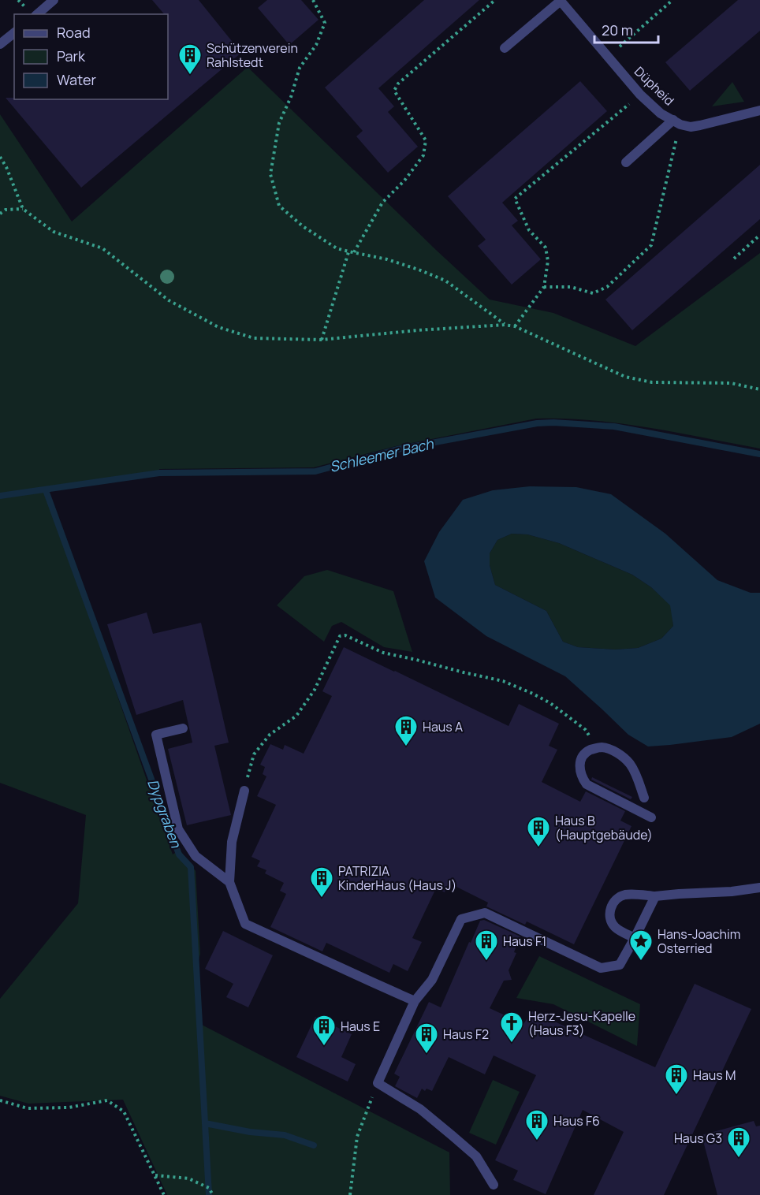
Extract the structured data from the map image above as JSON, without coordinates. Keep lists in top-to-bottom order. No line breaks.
{"streets":{"street":["Düpheid"]},"water":["Schleemer Bach","Dypgraben"],"places":{"building":["Schützenverein Rahlstedt","Haus A","Haus B (Hauptgebäude)","PATRIZIA KinderHaus (Haus J)","Haus F1","Haus E","Haus F2","Haus M","Haus F6","Haus G3"],"place":["Hans-Joachim Osterried"],"church":["Herz-Jesu-Kapelle (Haus F3)"]},"legend":["Road","Park","Water"],"scale_bar":"20 m"}
